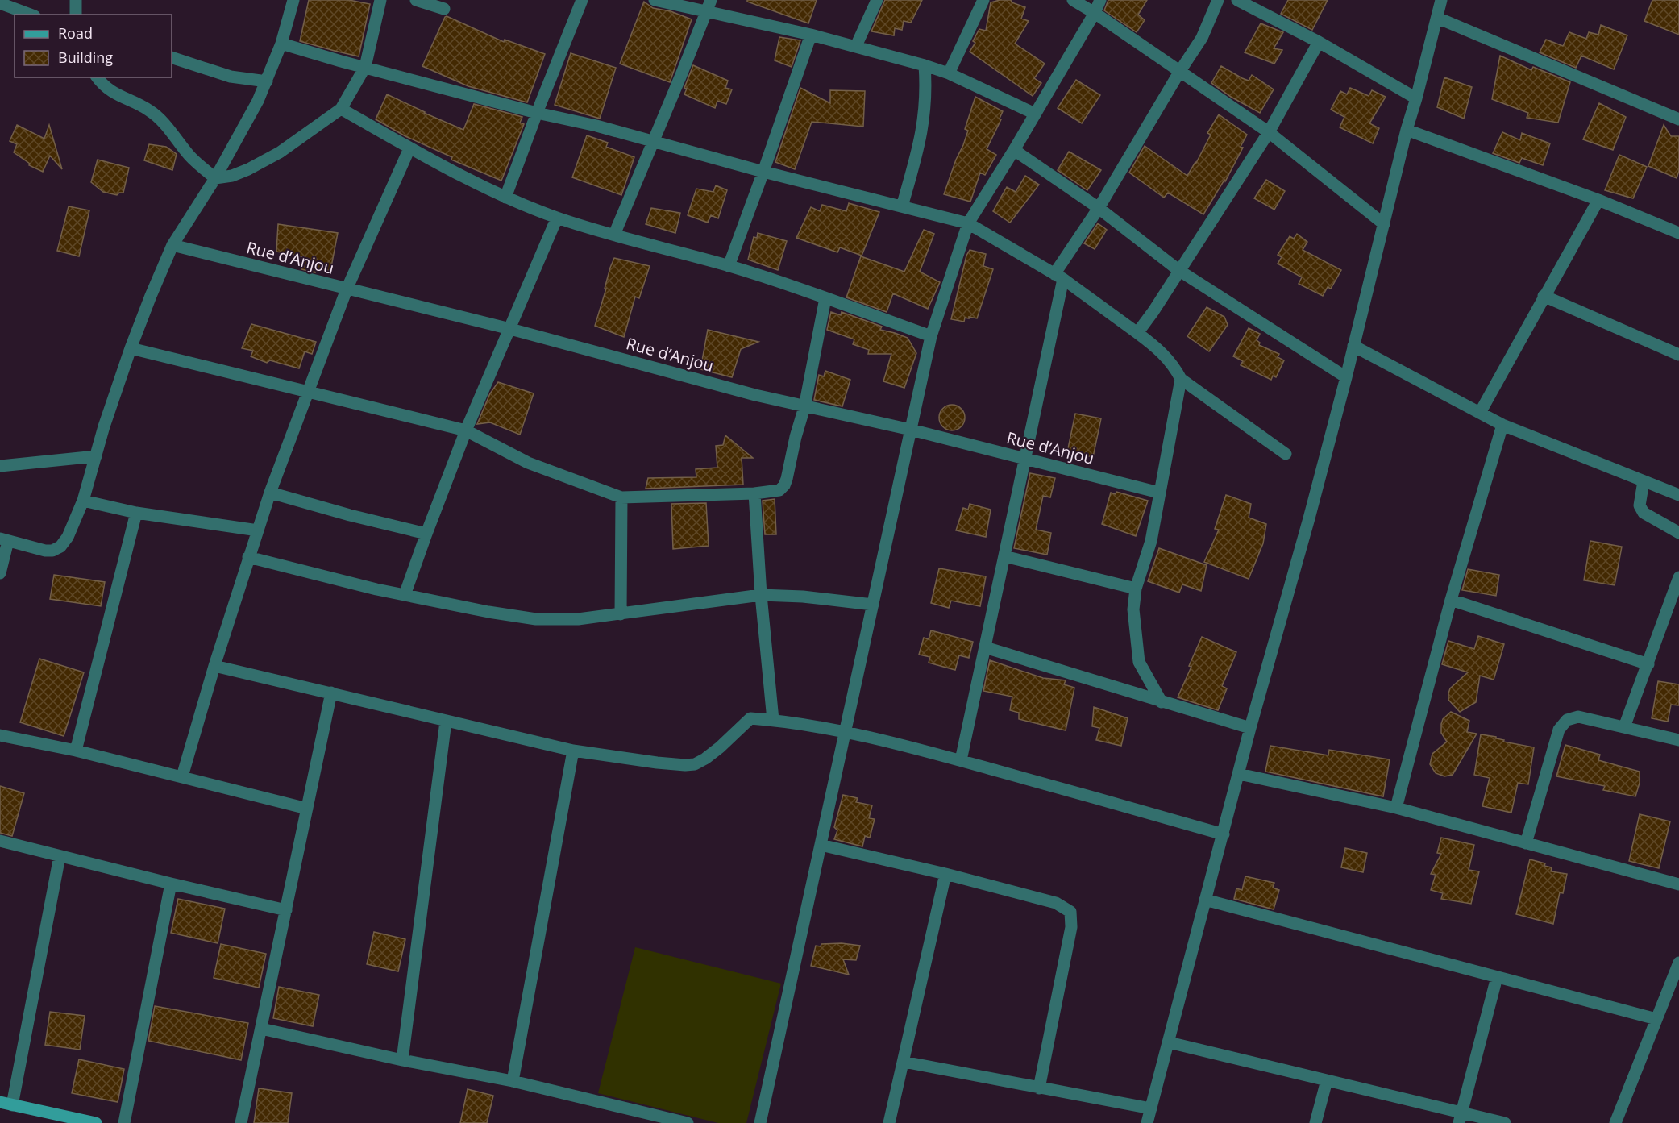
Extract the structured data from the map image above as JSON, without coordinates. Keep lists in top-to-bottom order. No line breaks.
{"streets":{"street":["Rue d’Anjou"]},"legend":["Road","Building"]}
